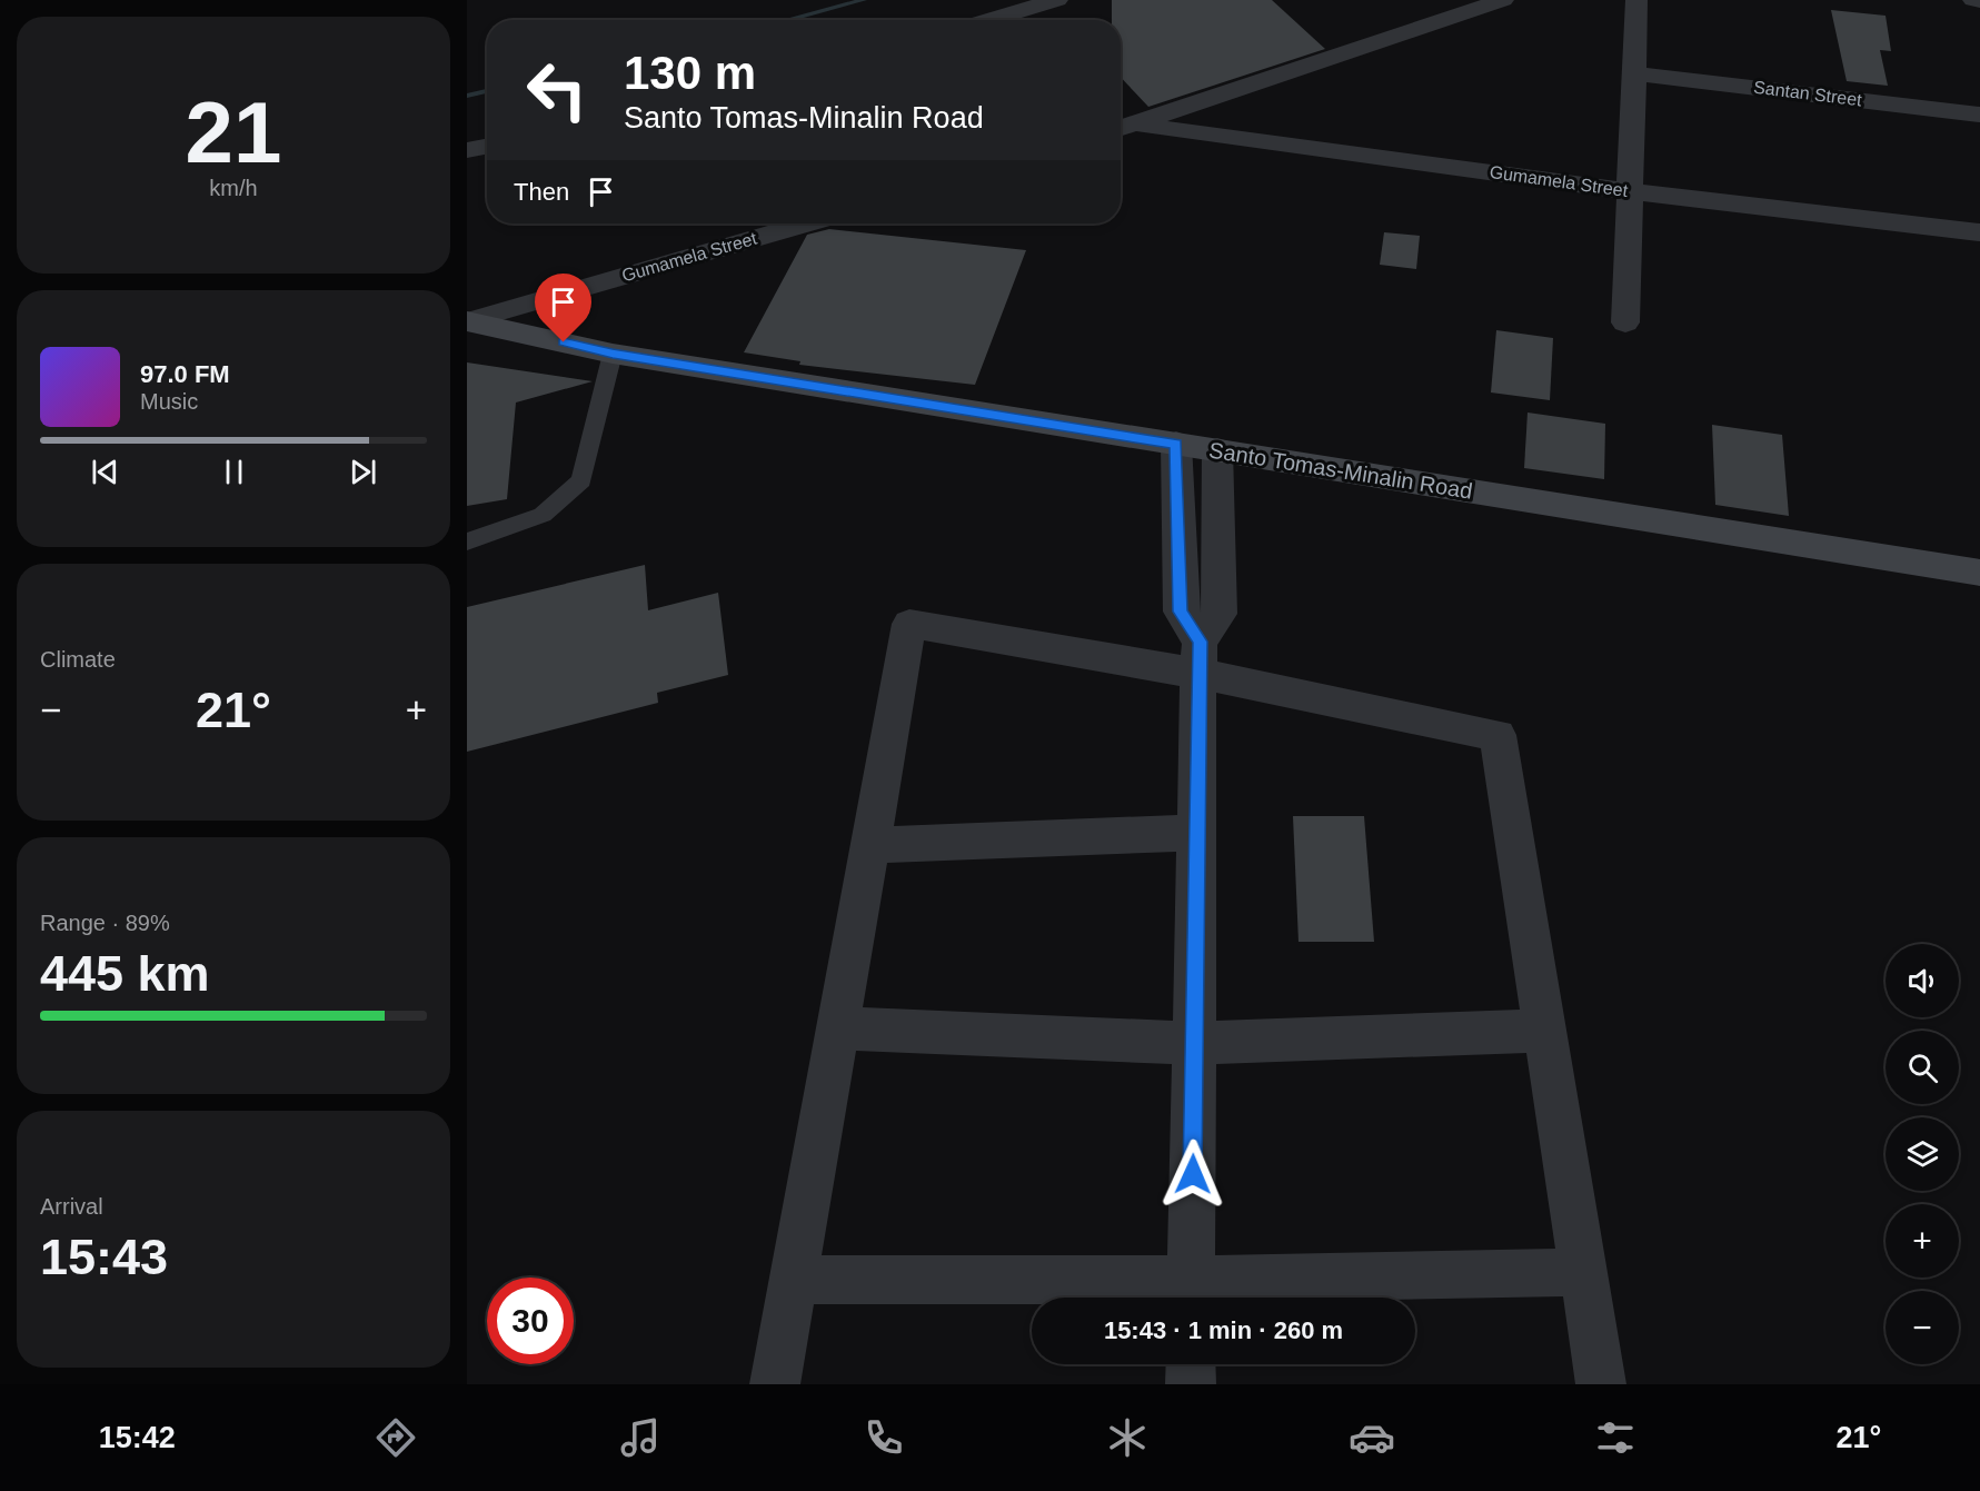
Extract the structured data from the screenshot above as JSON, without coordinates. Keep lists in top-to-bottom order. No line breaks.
{"streets":{"main road":["Santo Tomas-Minalin Road"],"street":["Santan Street","Gumamela Street"]},"crossings":[["Gumamela Street","Santo Tomas-Minalin Road"]],"page":{"tile":[["21","km/h"],"Climate",["Range · 89%","445 km"],["Arrival","15:43"]],"turn":["130 m","Santo Tomas-Minalin Road"],"then":"Then","song":["97.0 FM","Music"],"heat":["−","21°","+"],"map_buttons":["+","−"],"limit":"30","trip":"15:43 · 1 min · 260 m","tabs":["15:42","21°"]}}
